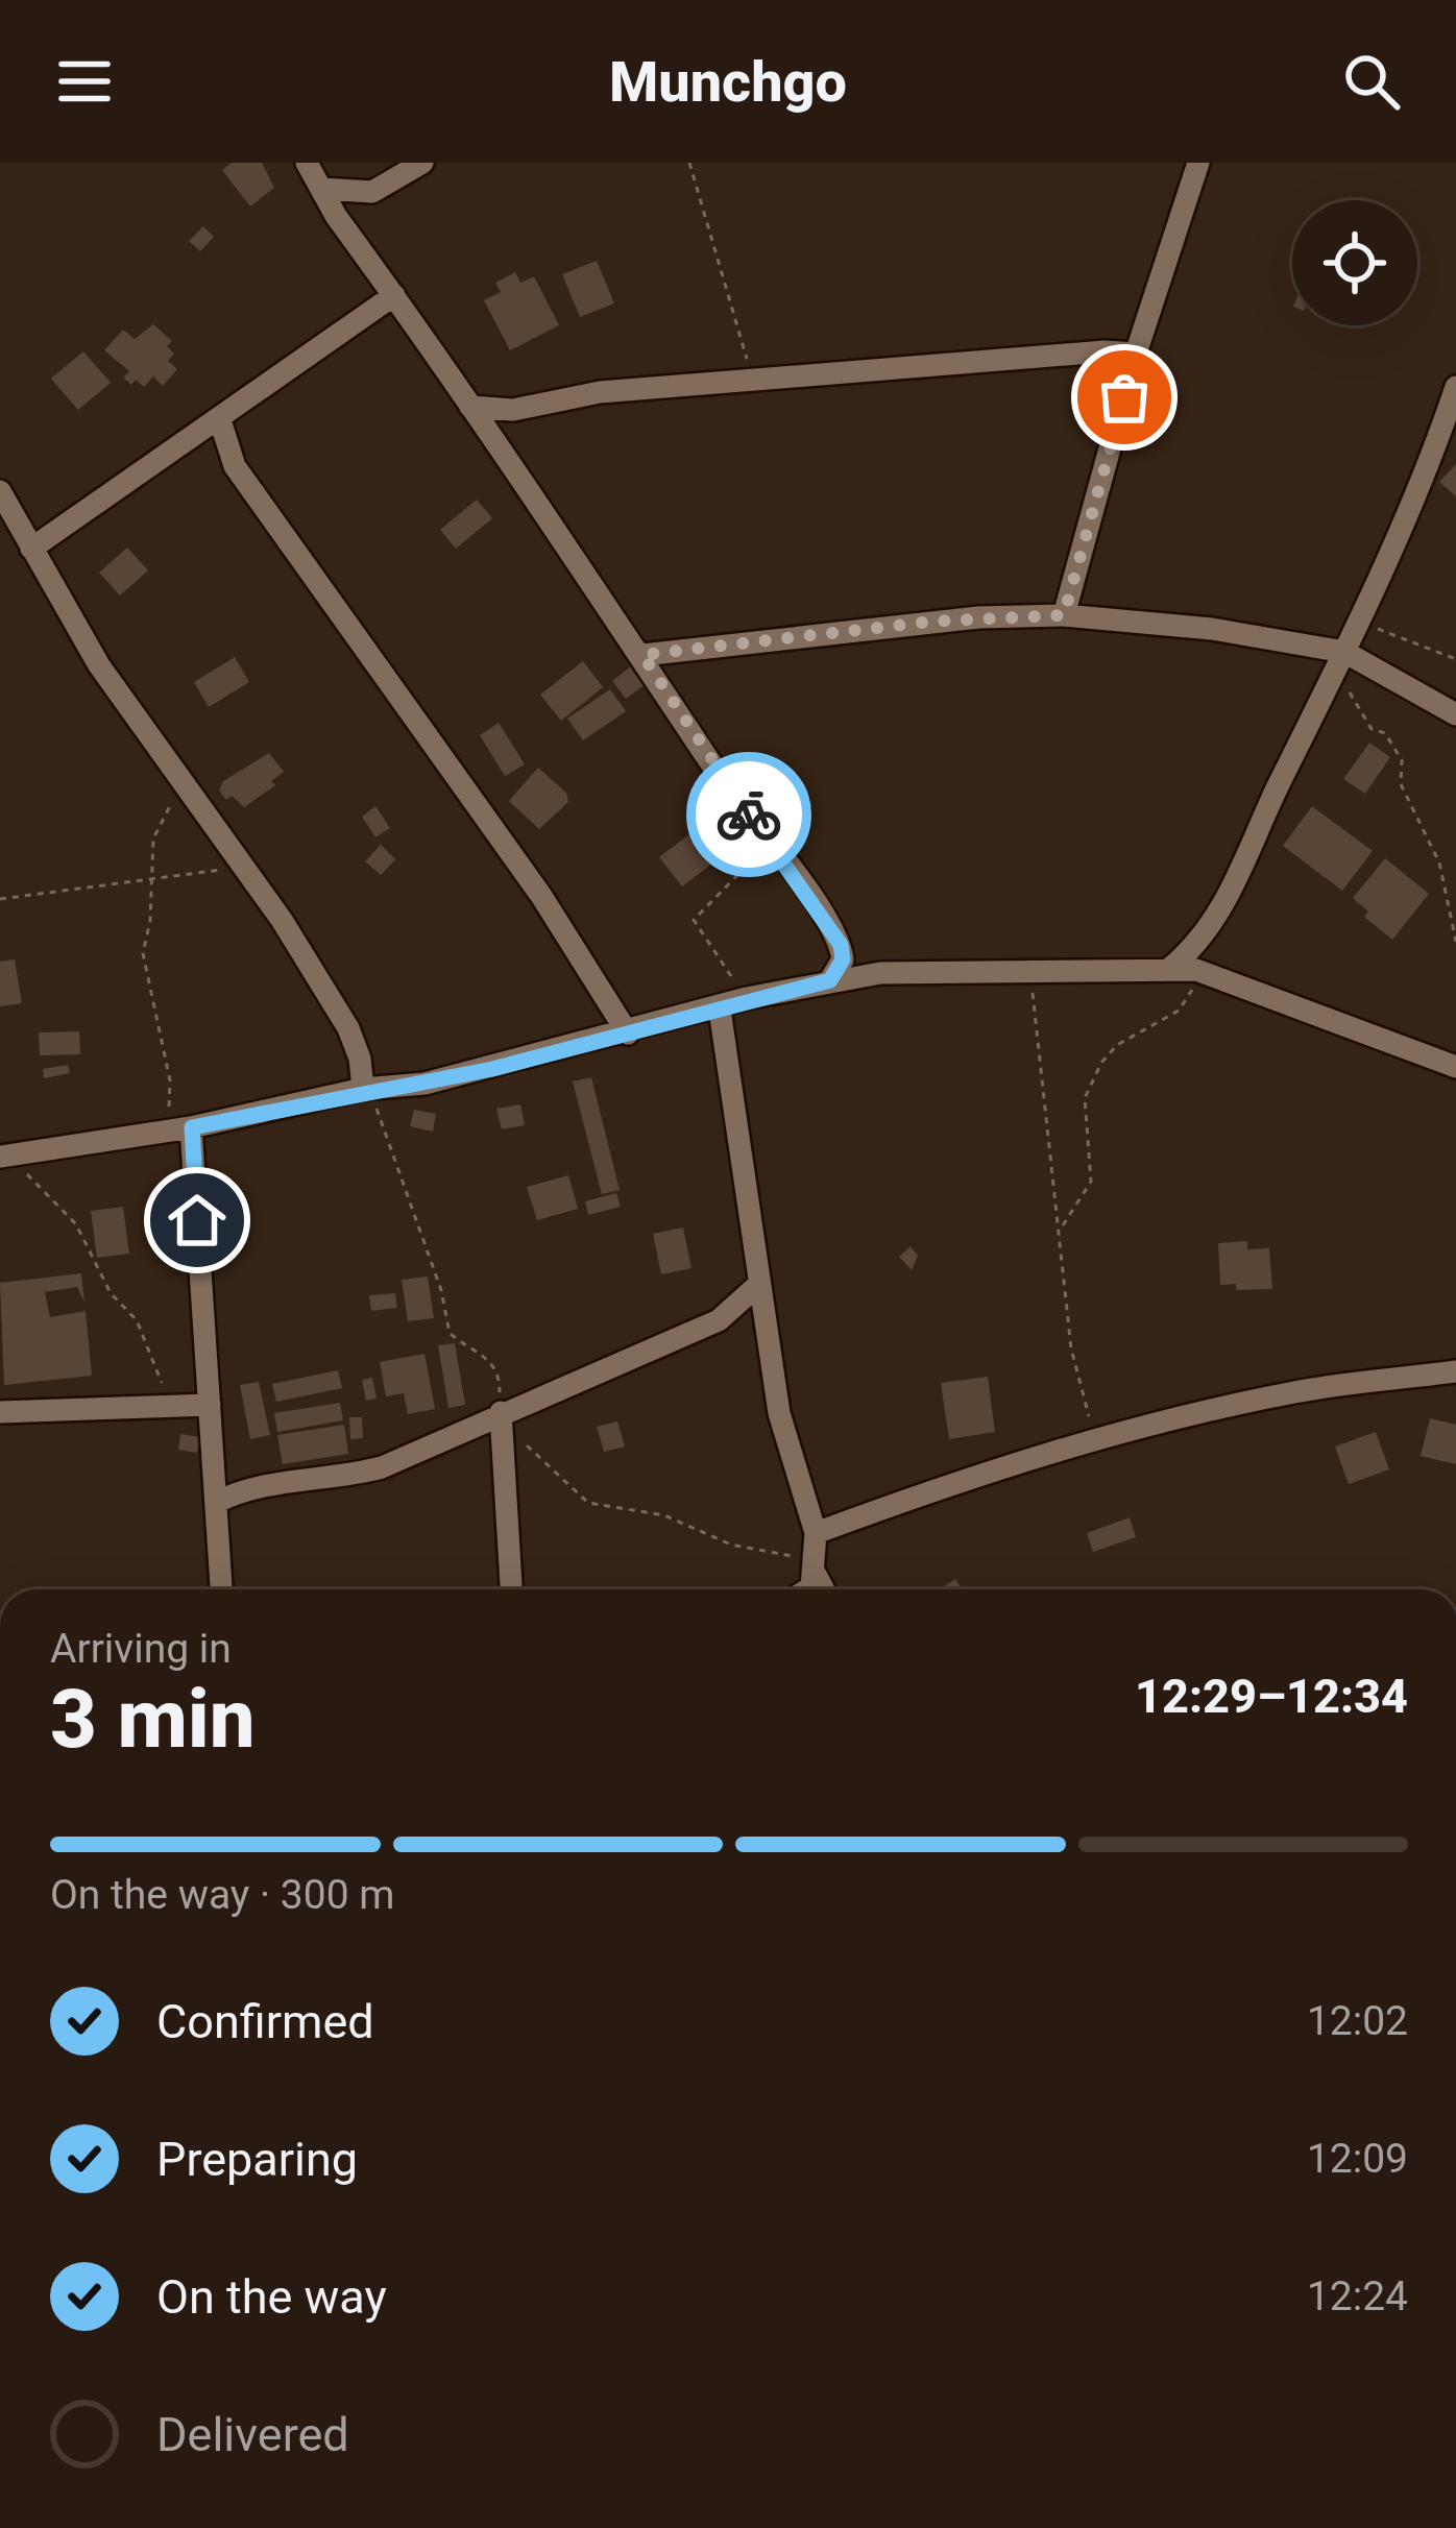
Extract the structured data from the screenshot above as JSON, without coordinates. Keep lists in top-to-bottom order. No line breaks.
{"page":{"header":"Munchgo","heading":["3 min","Arriving in","12:29–12:34"],"bar":"On the way · 300 m","list":[["Confirmed","12:02"],["Preparing","12:09"],["On the way","12:24"],"Delivered"]}}
